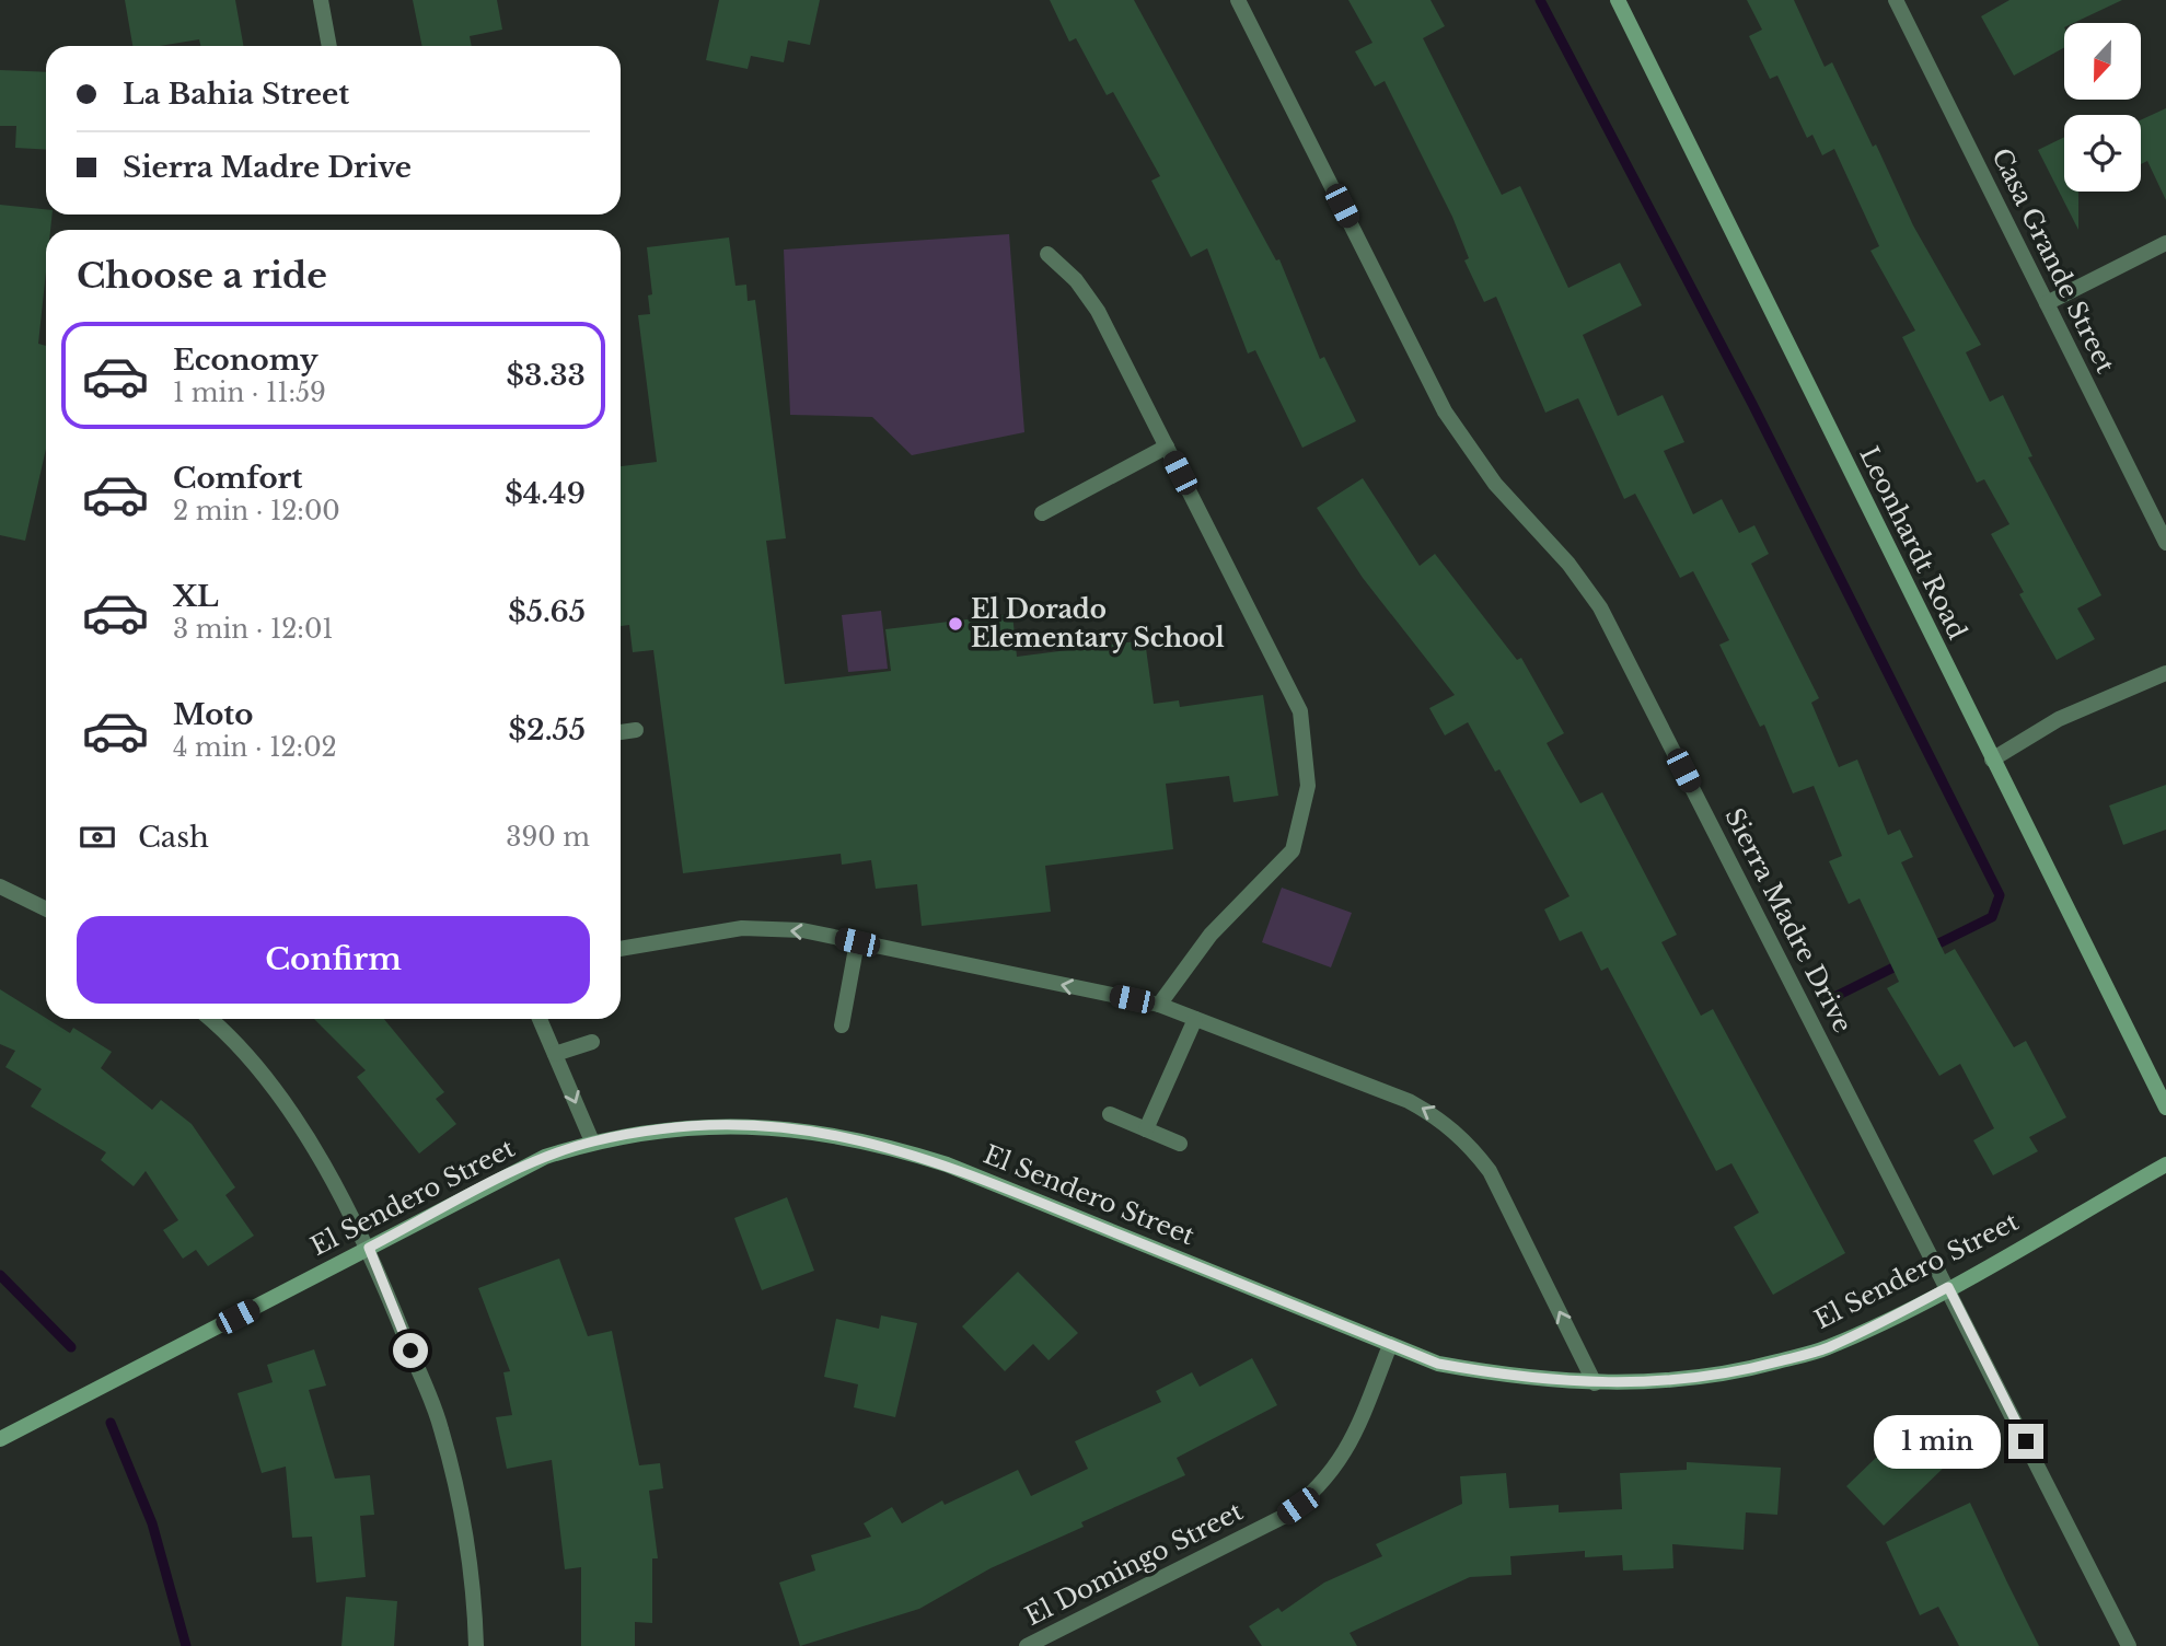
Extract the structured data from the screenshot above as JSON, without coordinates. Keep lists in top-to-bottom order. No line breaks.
{"streets":{"street":["Casa Grande Street","Leonhardt Road","Sierra Madre Drive","El Sendero Street","El Domingo Street"]},"crossings":[["Sierra Madre Drive","El Sendero Street"],["El Sendero Street","El Domingo Street"]],"places":["El Dorado Elementary School"],"north":"bottom","page":{"banner":["La Bahia Street","Sierra Madre Drive"],"heading":"Choose a ride","list":[{"name":"Economy","note":"1 min · 11:59","value":"$3.33"},{"name":"Comfort","note":"2 min · 12:00","value":"$4.49"},{"name":"XL","note":"3 min · 12:01","value":"$5.65"},{"name":"Moto","note":"4 min · 12:02","value":"$2.55"}],"pay":["Cash","390 m"],"buttons":"Confirm","bubble":"1 min"}}
